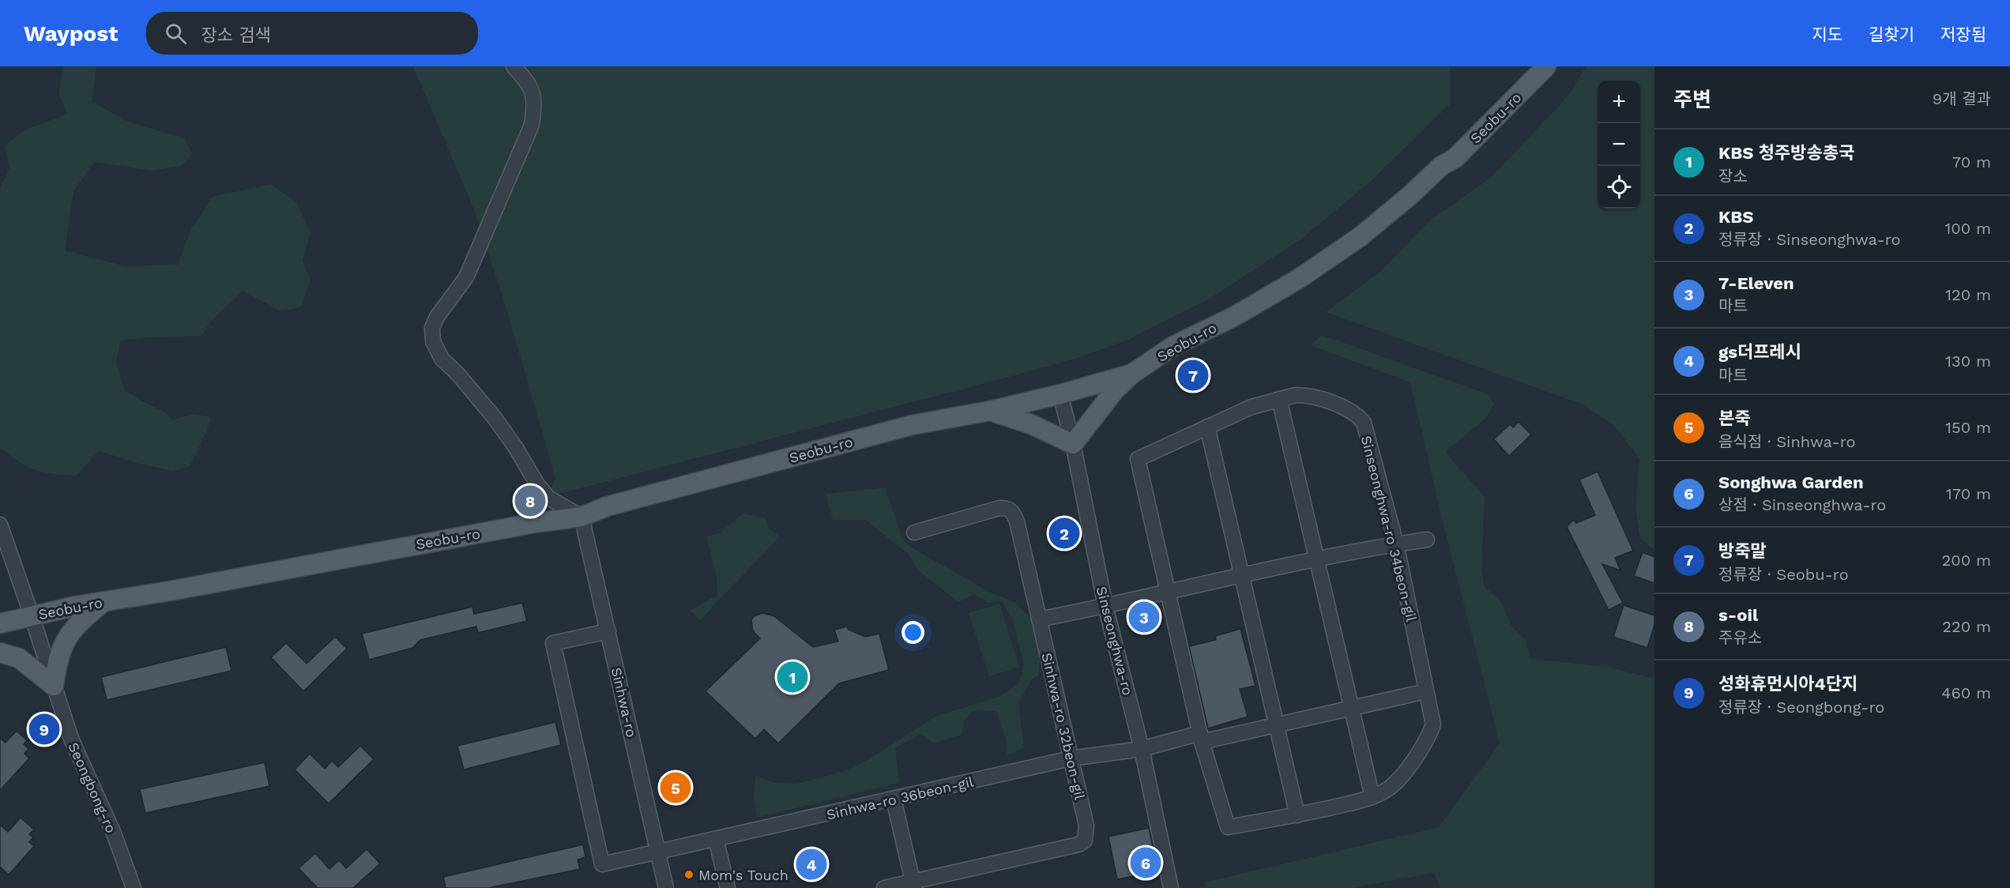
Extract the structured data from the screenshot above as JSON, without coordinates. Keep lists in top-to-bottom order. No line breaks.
{"streets":{"main road":["Seobu-ro"],"street":["Sinseonghwa-ro 34beon-gil","Sinseonghwa-ro","Sinhwa-ro","Sinhwa-ro 32beon-gil","Seongbong-ro","Sinhwa-ro 36beon-gil"]},"crossings":[["Seobu-ro","Sinseonghwa-ro"],["Seobu-ro","Sinhwa-ro"],["Seobu-ro","Seongbong-ro"],["Sinseonghwa-ro 34beon-gil","Sinhwa-ro 36beon-gil"],["Sinseonghwa-ro","Sinhwa-ro 36beon-gil"],["Sinhwa-ro","Sinhwa-ro 36beon-gil"],["Sinhwa-ro 32beon-gil","Sinhwa-ro 36beon-gil"]],"places":["Mom's Touch"],"page":{"header":"Waypost","search":"장소 검색","nav":["지도","길찾기","저장됨"],"heading":["주변","9개 결과"],"map_buttons":["+","−"],"list":[{"mark":"1","name":"KBS 청주방송총국","note":"장소","value":"70 m"},{"mark":"2","name":"KBS","note":"정류장 · Sinseonghwa-ro","value":"100 m"},{"mark":"3","name":"7-Eleven","note":"마트","value":"120 m"},{"mark":"4","name":"gs더프레시","note":"마트","value":"130 m"},{"mark":"5","name":"본죽","note":"음식점 · Sinhwa-ro","value":"150 m"},{"mark":"6","name":"Songhwa Garden","note":"상점 · Sinseonghwa-ro","value":"170 m"},{"mark":"7","name":"방죽말","note":"정류장 · Seobu-ro","value":"200 m"},{"mark":"8","name":"s-oil","note":"주유소","value":"220 m"},{"mark":"9","name":"성화휴먼시아4단지","note":"정류장 · Seongbong-ro","value":"460 m"}],"pins":["7","8","2","3","1","9","5","6","4"]}}
